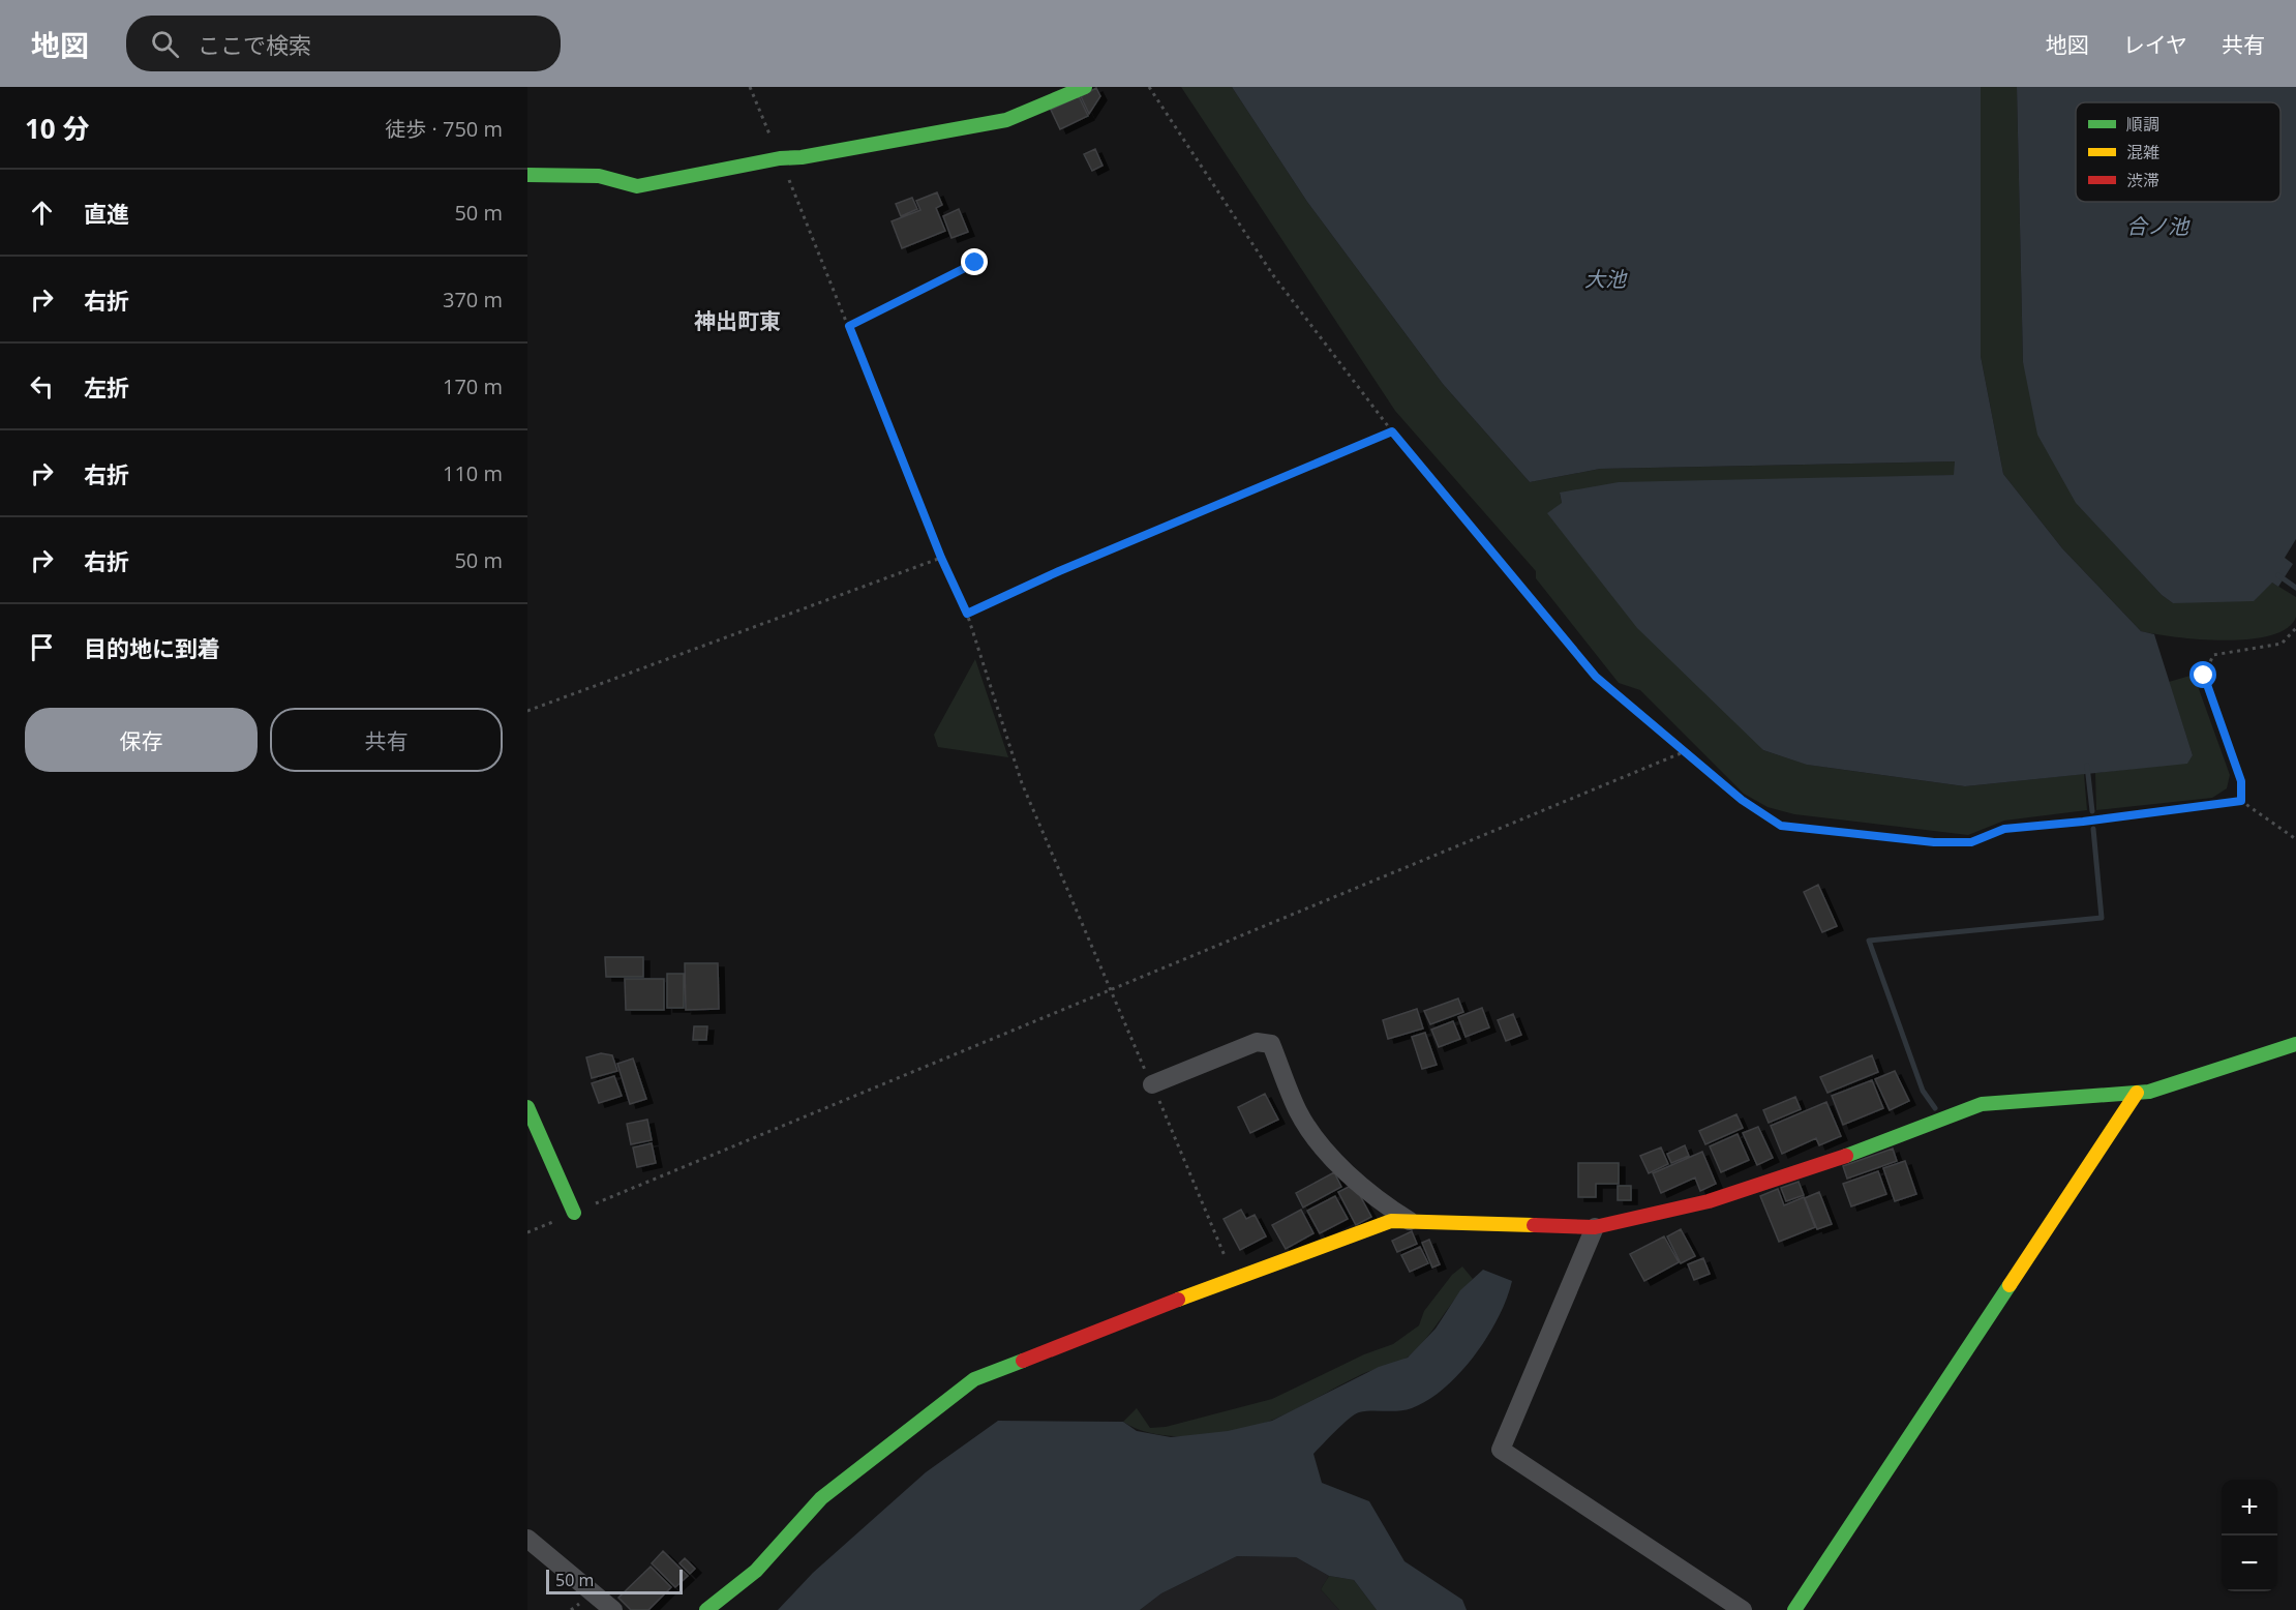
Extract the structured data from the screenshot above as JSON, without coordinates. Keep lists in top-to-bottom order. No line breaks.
{"districts":["神出町東"],"water":["合ノ池","大池"],"legend":["順調","混雑","渋滞"],"scale_bar":"50 m","page":{"header":"地図","search":"ここで検索","nav":["地図","レイヤ","共有"],"heading":["10 分","徒歩 · 750 m"],"list":[["直進","50 m"],["右折","370 m"],["左折","170 m"],["右折","110 m"],["右折","50 m"],"目的地に到着"],"buttons":["保存","共有"],"map_buttons":["+","−"],"scale":"50 m"}}
